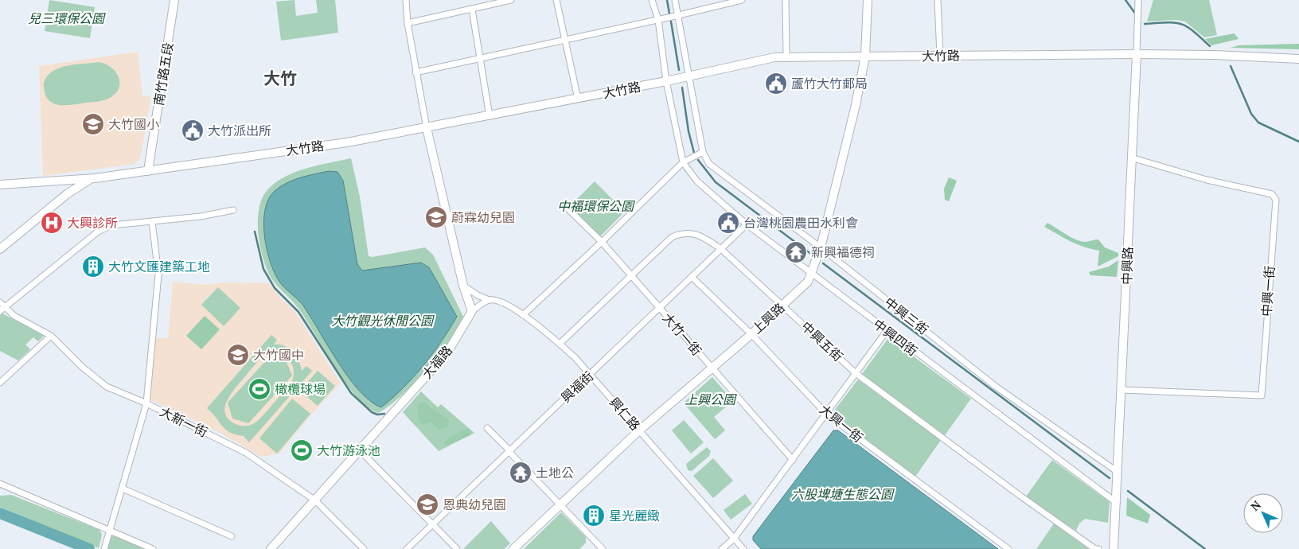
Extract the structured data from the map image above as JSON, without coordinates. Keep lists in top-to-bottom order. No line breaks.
{"streets":{"street":["大竹路","南竹路五段","中興路","中興一街","中興三街","上興路","大竹一街","中興四街","中興五街","大福路","興福街","興仁路","大新一街","大興一街"]},"crossings":[["大竹路","南竹路五段"],["大竹路","中興路"],["大竹路","上興路"],["中興路","中興一街"],["中興路","中興三街"],["中興路","中興四街"],["中興三街","上興路"],["上興路","大竹一街"],["上興路","中興四街"],["上興路","中興五街"],["上興路","興仁路"],["上興路","大興一街"],["大竹一街","中興五街"],["大竹一街","興福街"],["中興四街","興福街"],["中興五街","興福街"],["中興五街","興仁路"],["大福路","大新一街"],["興福街","興仁路"],["興福街","大興一街"]],"districts":["大竹"],"parks":["兒三環保公園","中福環保公園","大竹觀光休閒公園","上興公園","六股埤塘生態公園"],"places":{"public building":["蘆竹大竹郵局","大竹派出所","台灣桃園農田水利會"],"school or university":["大竹國小","蔚霖幼兒園","大竹國中","恩典幼兒園"],"hospital":["大興診所"],"temple":["新興福德祠","土地公"],"building":["大竹文匯建築工地","星光麗緻"],"sports":["橄欖球場","大竹游泳池"]},"north":"top left"}
